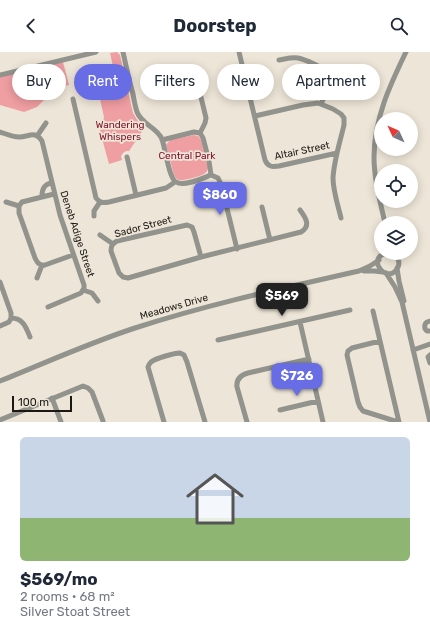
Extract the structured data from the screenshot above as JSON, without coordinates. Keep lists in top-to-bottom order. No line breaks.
{"streets":{"street":["Altair Street","Sador Street","Deneb Adige Street","Meadows Drive"]},"parks":["Wandering Whispers","Central Park"],"scale_bar":"100 m","north":"top left","page":{"header":"Doorstep","chip":["Buy","Rent","Filters","New","Apartment"],"price":["$860","$569","$726"],"scale":"100 m","list":[{"name":"$569/mo","note":"2 rooms · 68 m² · Silver Stoat Street"}]}}
